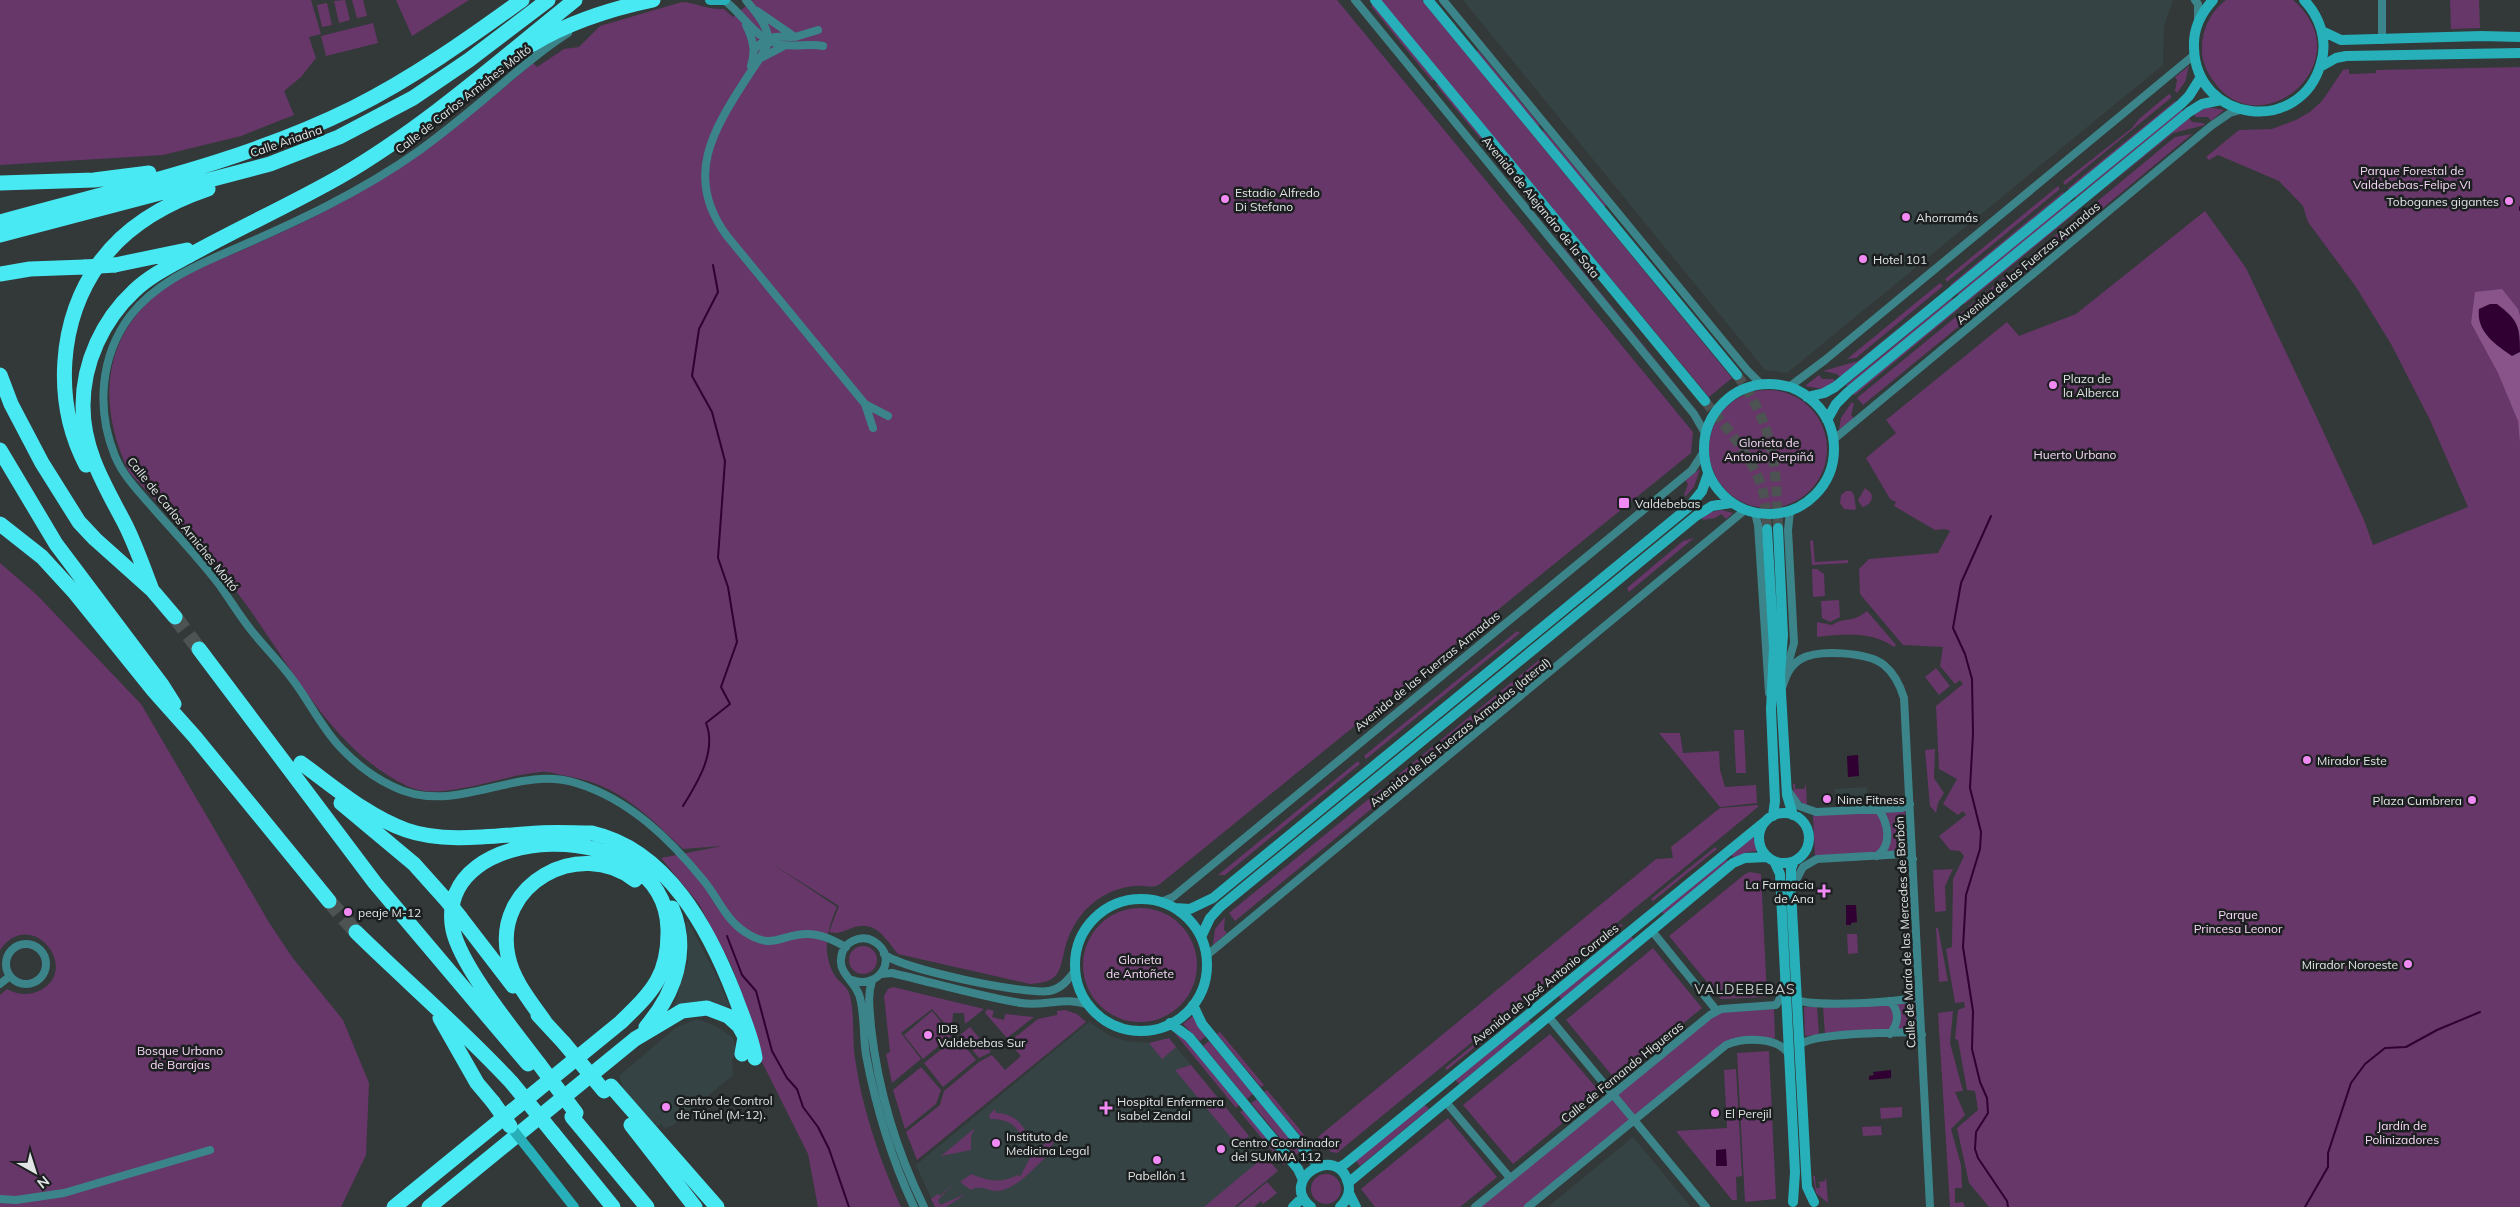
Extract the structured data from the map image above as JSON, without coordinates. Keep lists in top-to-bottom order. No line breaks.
{"streets":{"highway":["Calle Ariadna"],"street":["Calle de Carlos Arniches Moltó","Avenida de Alejandro de la Sota","Avenida de las Fuerzas Armadas","Avenida de las Fuerzas Armadas (lateral)","Calle de María de las Mercedes de Borbón","Avenida de José Antonio Corrales","Calle de Fernando Higueras"]},"crossings":[["Avenida de Alejandro de la Sota","Avenida de las Fuerzas Armadas"],["Avenida de Alejandro de la Sota","Avenida de las Fuerzas Armadas (lateral)"],["Avenida de las Fuerzas Armadas","Avenida de las Fuerzas Armadas (lateral)"]],"districts":["VALDEBEBAS"],"parks":["Parque Forestal de Valdebebas-Felipe VI","Glorieta de Antonio Perpiñá","Huerto Urbano","Parque Princesa Leonor","Glorieta de Antoñete","Bosque Urbano de Barajas","Jardín de Polinizadores"],"places":{"other":["Estadio Alfredo Di Stefano","Toboganes gigantes","Ahorramás","Hotel 101","Plaza de la Alberca","Mirador Este","Nine Fitness","Plaza Cumbrera","peaje M-12","Mirador Noroeste","IDB Valdebebas Sur","Centro de Control de Túnel (M-12).","El Perejil","Instituto de Medicina Legal","Centro Coordinador del SUMMA 112","Pabellón 1"],"transit":["Valdebebas"],"health":["La Farmacia de Ana","Hospital Enfermera Isabel Zendal"]},"north":"bottom right"}
